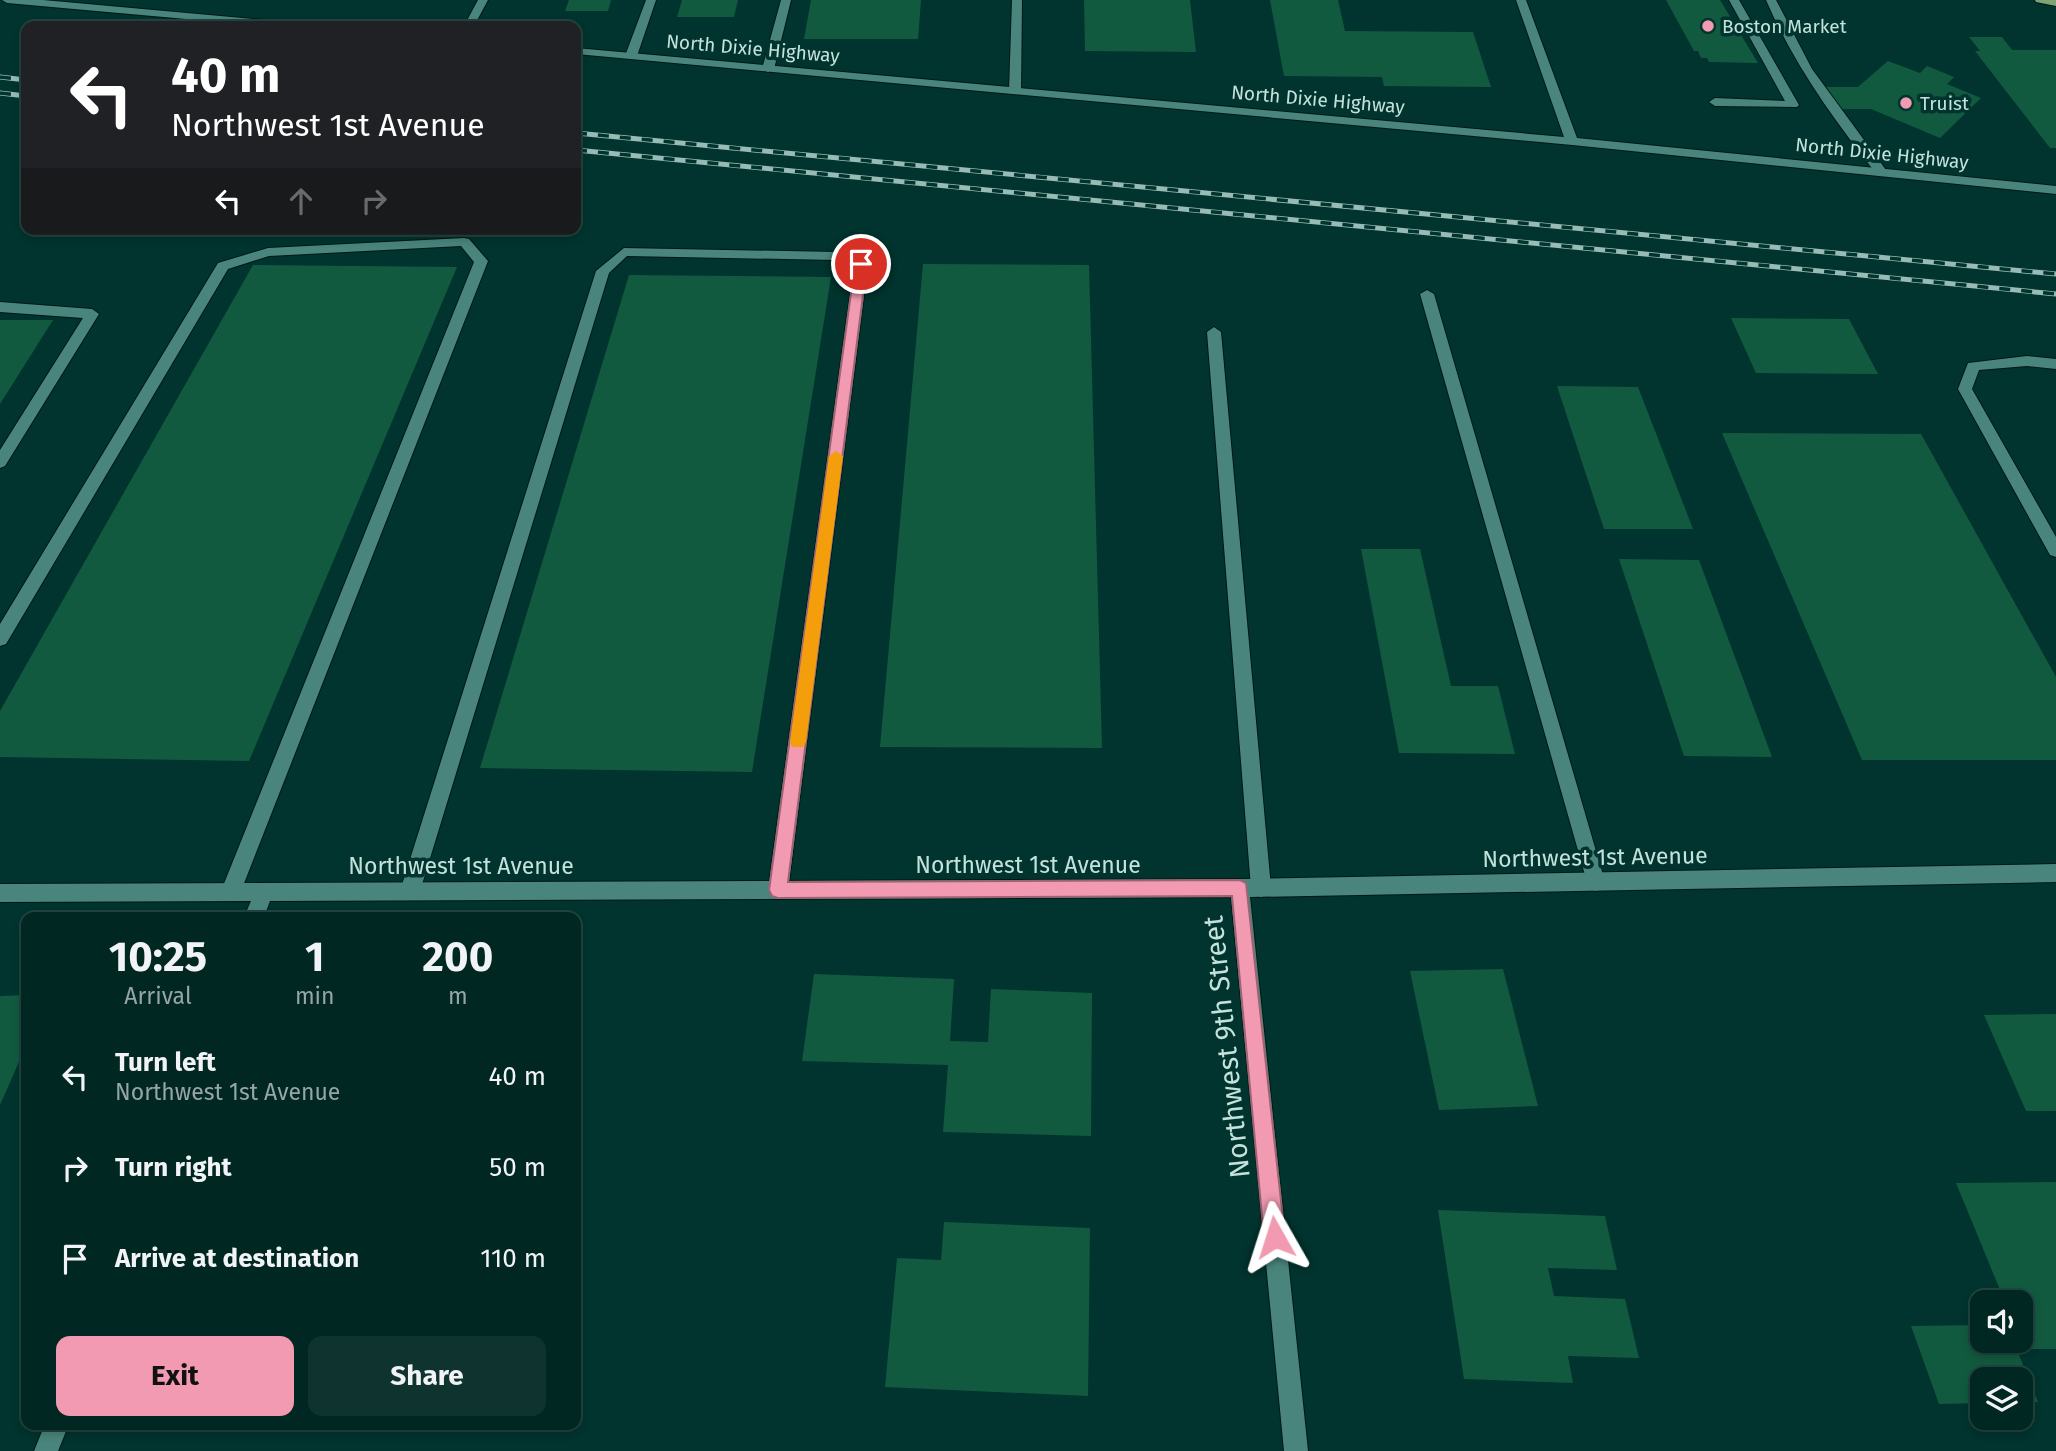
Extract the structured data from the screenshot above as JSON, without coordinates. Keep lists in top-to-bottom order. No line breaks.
{"streets":{"main road":["North Dixie Highway","Northwest 1st Avenue","Northwest 9th Street"]},"crossings":[["Northwest 1st Avenue","Northwest 9th Street"]],"places":["Boston Market","Truist"],"page":{"turn":["40 m","Northwest 1st Avenue"],"eta":["10:25","Arrival","1","min","200","m"],"list":[{"name":"Turn left","note":"Northwest 1st Avenue","value":"40 m"},{"name":"Turn right","value":"50 m"},{"name":"Arrive at destination","value":"110 m"}],"buttons":["Exit","Share"]}}
